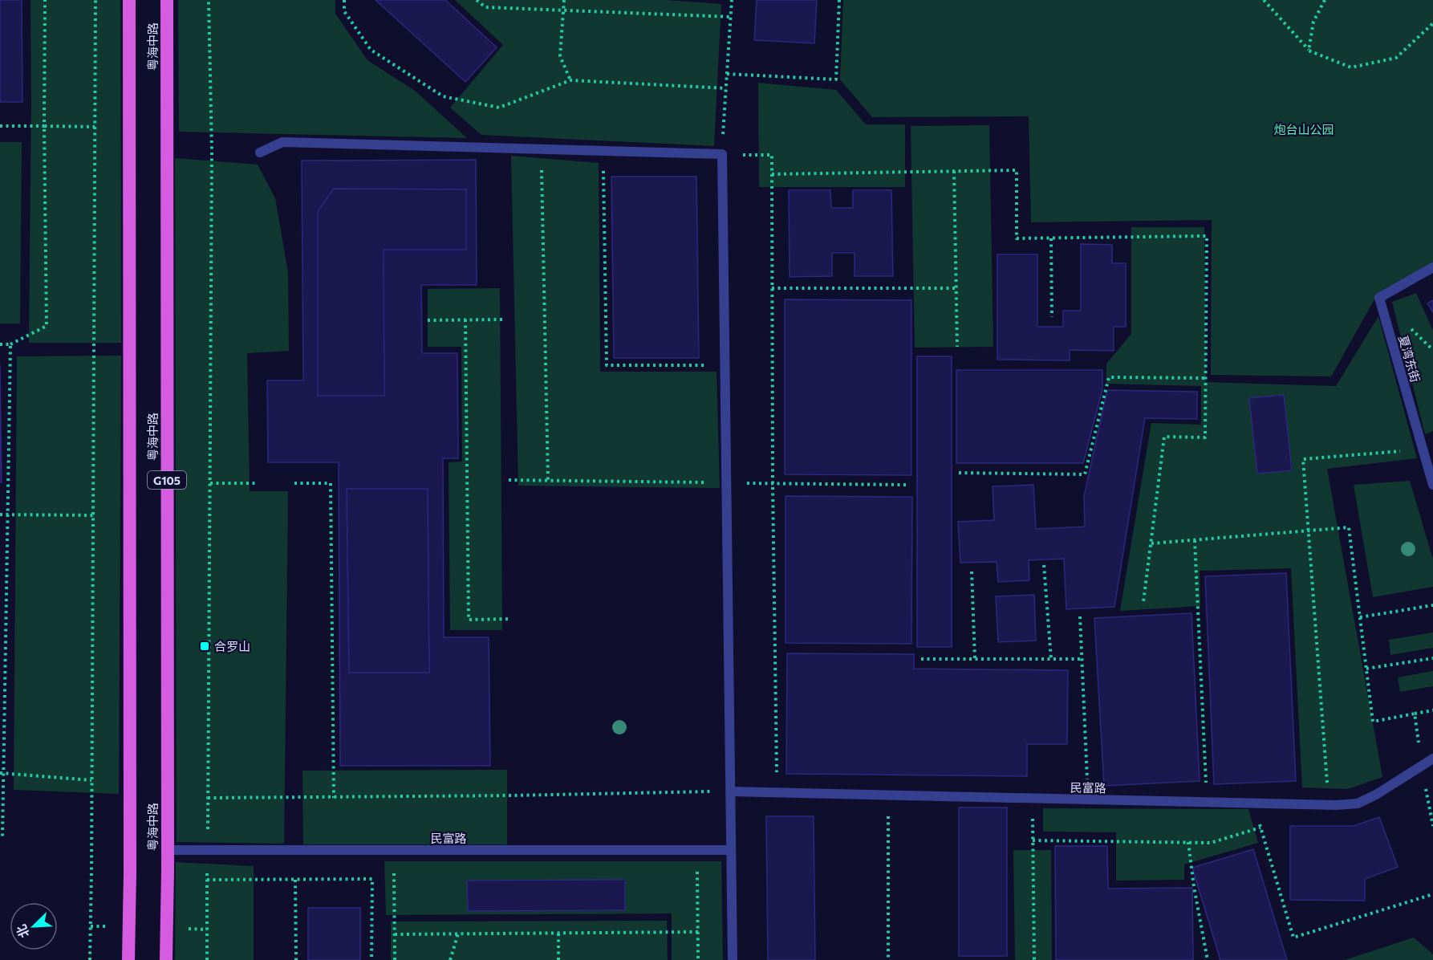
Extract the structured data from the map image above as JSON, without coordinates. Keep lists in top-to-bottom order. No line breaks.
{"streets":{"highway":["粤海中路","G105"],"lane":["夏湾东街","民富路"]},"crossings":[["粤海中路","民富路"]],"parks":["炮台山公园"],"places":{"transit":["合罗山"]},"north":"bottom left"}
